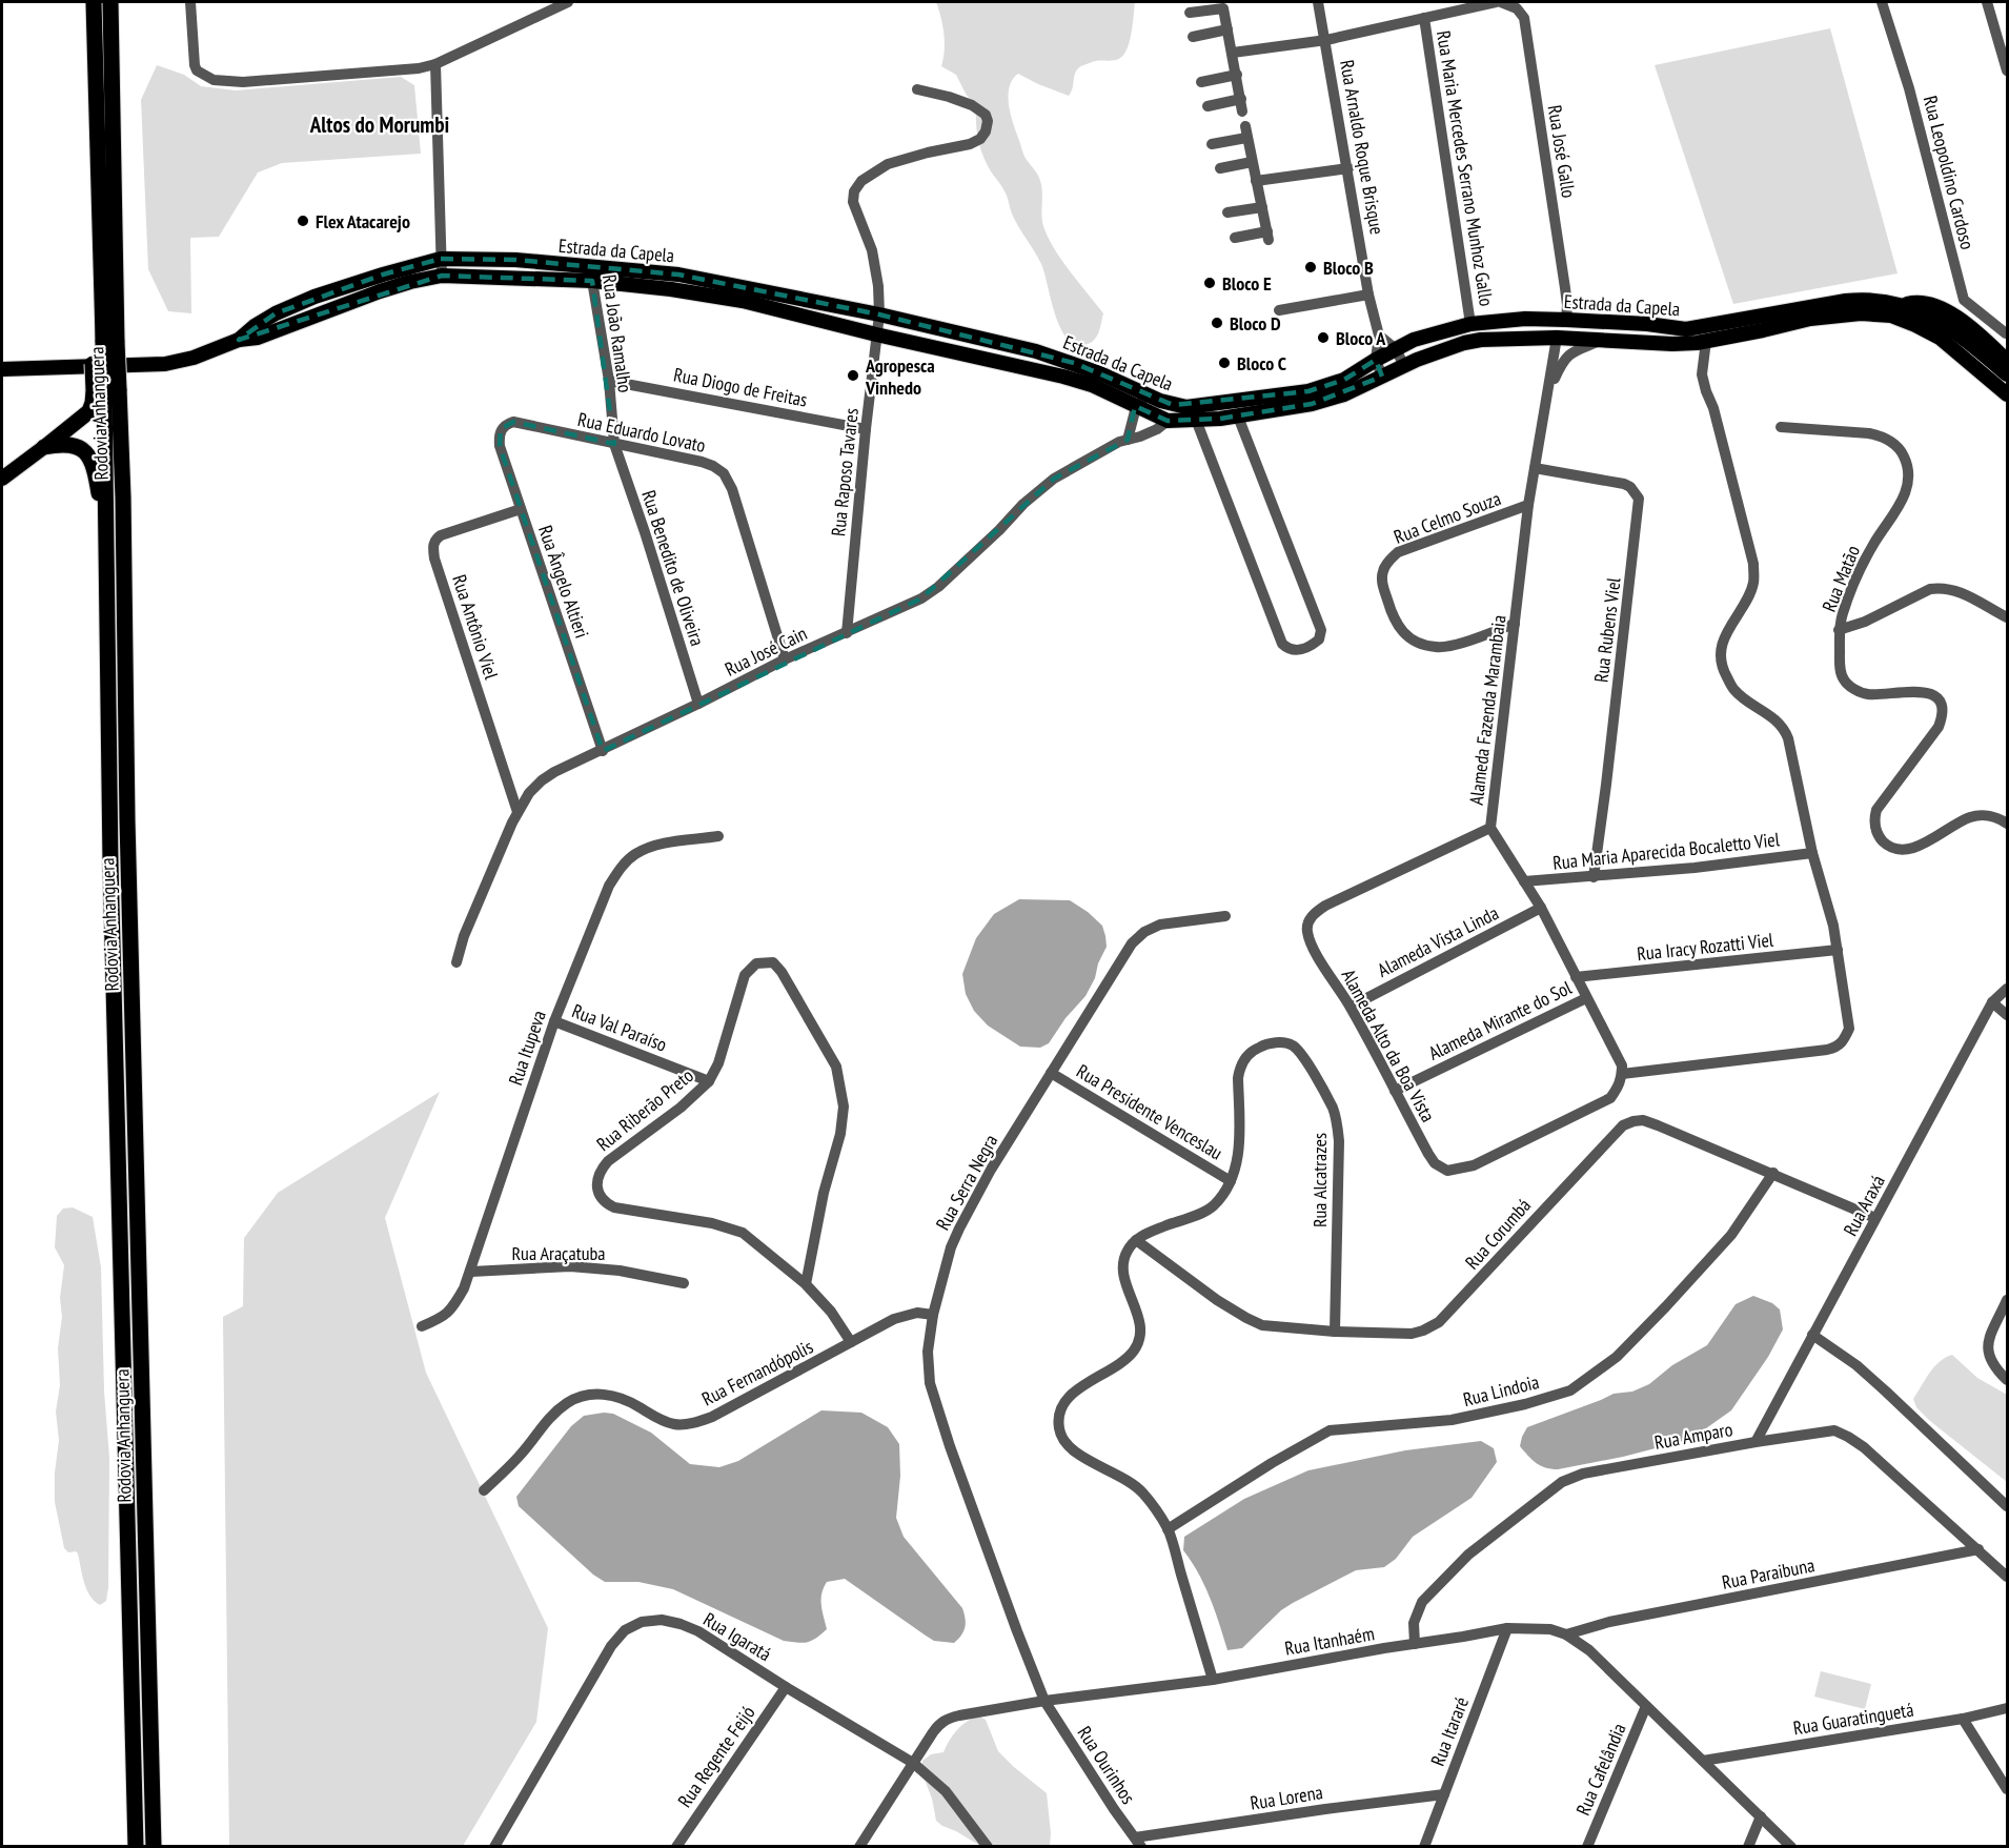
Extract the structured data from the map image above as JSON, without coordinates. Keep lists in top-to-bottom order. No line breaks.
{"streets":{"highway":["Rodovia Anhanguera"],"main road":["Estrada da Capela"],"street":["Rua Arnaldo Roque Brisque","Rua José Gallo","Rua Maria Mercedes Serrano Munhoz Gallo","Rua Leopoldino Cardoso","Rua João Ramalho","Rua Diogo de Freitas","Rua Eduardo Lovato","Rua Raposo Tavares","Rua Celmo Souza","Rua Benedito de Oliveira","Rua Matão","Rua Ângelo Altieri","Rua Antônio Viel","Rua Rubens Viel","Rua José Cain","Alameda Fazenda Marambaia","Rua Maria Aparecida Bocaletto Viel","Alameda Vista Linda","Rua Iracy Rozatti Viel","Alameda Mirante do Sol","Rua Val Paraíso","Alameda Alto da Boa Vista","Rua Itupeva","Rua Riberão Preto","Rua Presidente Venceslau","Rua Alcatrazes","Rua Serra Negra","Rua Araxá","Rua Corumbá","Rua Araçatuba","Rua Fernandópolis","Rua Lindoia","Rua Amparo","Rua Paraibuna","Rua Igaratá","Rua Itanhaém","Rua Guaratinguetá","Rua Itararé","Rua Regente Feijó","Rua Ourinhos","Rua Cafelândia","Rua Lorena"]},"crossings":[["Rua Arnaldo Roque Brisque","Estrada da Capela"],["Rua José Gallo","Estrada da Capela"],["Rua Maria Mercedes Serrano Munhoz Gallo","Estrada da Capela"],["Estrada da Capela","Rua João Ramalho"],["Estrada da Capela","Rua Raposo Tavares"],["Estrada da Capela","Rua José Cain"],["Estrada da Capela","Alameda Fazenda Marambaia"],["Rua João Ramalho","Rua Diogo de Freitas"],["Rua João Ramalho","Rua Eduardo Lovato"],["Rua João Ramalho","Rua Benedito de Oliveira"],["Rua Diogo de Freitas","Rua Raposo Tavares"],["Rua Eduardo Lovato","Rua Benedito de Oliveira"],["Rua Eduardo Lovato","Rua Ângelo Altieri"],["Rua Eduardo Lovato","Rua José Cain"],["Rua Raposo Tavares","Rua José Cain"],["Rua Celmo Souza","Alameda Fazenda Marambaia"],["Rua Benedito de Oliveira","Rua José Cain"],["Rua Ângelo Altieri","Rua Antônio Viel"],["Rua Ângelo Altieri","Rua José Cain"],["Rua Antônio Viel","Rua José Cain"],["Rua Rubens Viel","Alameda Fazenda Marambaia"],["Rua Rubens Viel","Rua Maria Aparecida Bocaletto Viel"],["Alameda Fazenda Marambaia","Rua Maria Aparecida Bocaletto Viel"],["Alameda Fazenda Marambaia","Alameda Vista Linda"],["Alameda Fazenda Marambaia","Rua Iracy Rozatti Viel"],["Alameda Fazenda Marambaia","Alameda Mirante do Sol"],["Alameda Fazenda Marambaia","Alameda Alto da Boa Vista"],["Alameda Vista Linda","Alameda Alto da Boa Vista"],["Alameda Mirante do Sol","Alameda Alto da Boa Vista"],["Rua Val Paraíso","Rua Itupeva"],["Rua Val Paraíso","Rua Riberão Preto"],["Rua Itupeva","Rua Araçatuba"],["Rua Riberão Preto","Rua Fernandópolis"],["Rua Presidente Venceslau","Rua Alcatrazes"],["Rua Presidente Venceslau","Rua Serra Negra"],["Rua Alcatrazes","Rua Corumbá"],["Rua Serra Negra","Rua Fernandópolis"],["Rua Serra Negra","Rua Itanhaém"],["Rua Serra Negra","Rua Ourinhos"],["Rua Araxá","Rua Corumbá"],["Rua Araxá","Rua Amparo"],["Rua Corumbá","Rua Lindoia"],["Rua Amparo","Rua Paraibuna"],["Rua Amparo","Rua Itanhaém"],["Rua Paraibuna","Rua Itanhaém"],["Rua Igaratá","Rua Itanhaém"],["Rua Igaratá","Rua Regente Feijó"],["Rua Itanhaém","Rua Guaratinguetá"],["Rua Itanhaém","Rua Itararé"],["Rua Itanhaém","Rua Ourinhos"],["Rua Itanhaém","Rua Cafelândia"],["Rua Itararé","Rua Lorena"],["Rua Ourinhos","Rua Lorena"]],"districts":["Altos do Morumbi"],"places":["Flex Atacarejo","Bloco B","Bloco E","Bloco D","Bloco A","Bloco C","Agropesca Vinhedo"]}
